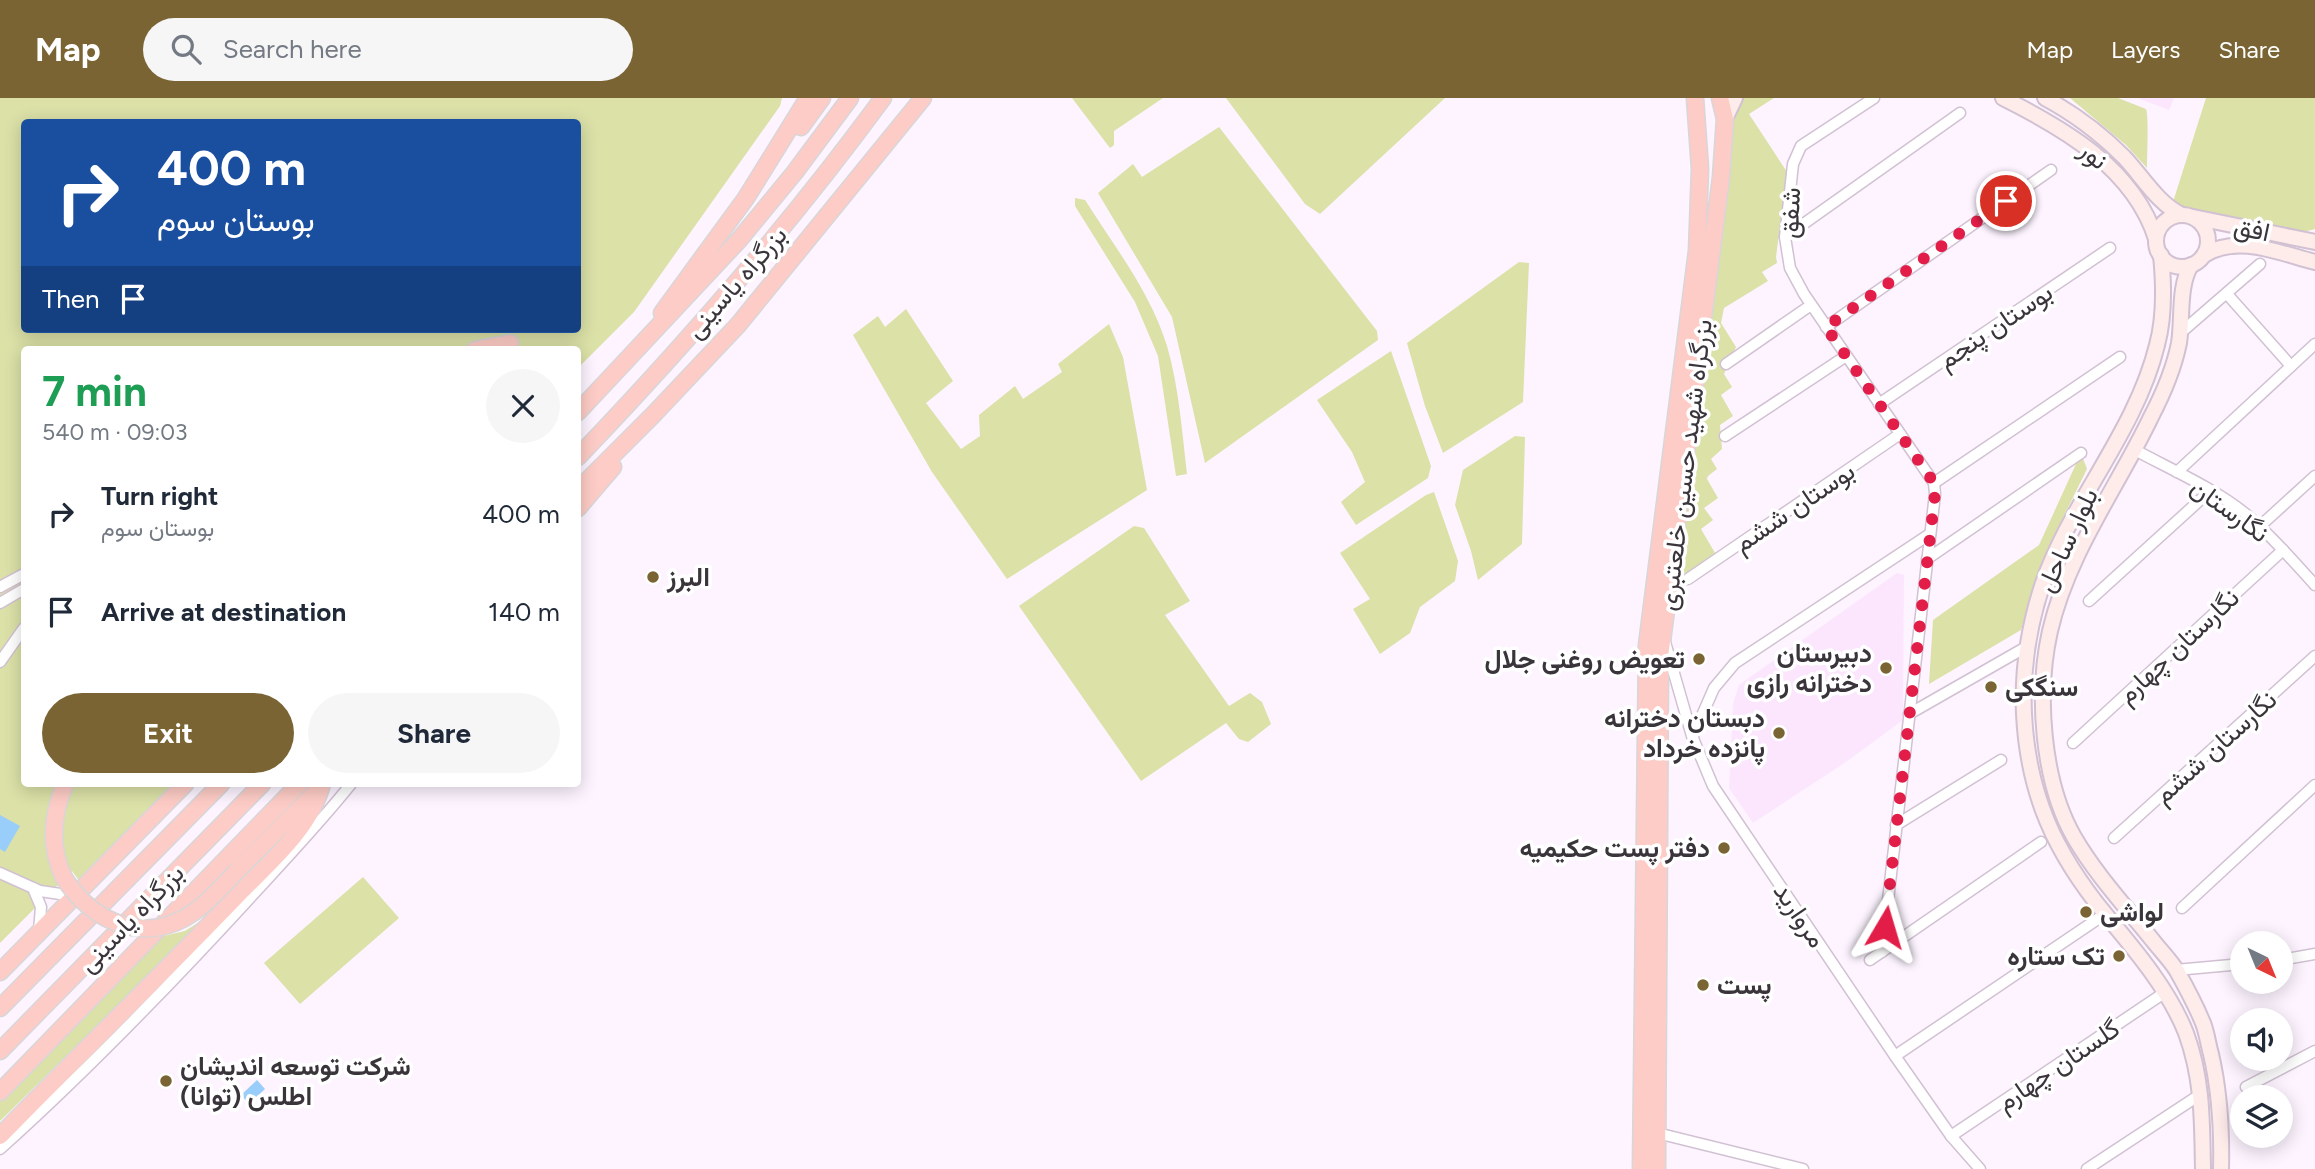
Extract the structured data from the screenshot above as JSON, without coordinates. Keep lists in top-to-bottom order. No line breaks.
{"streets":{"highway":["بزرگراه یاسینی","بزرگراه شهید حسین خلعتبری"],"main road":["نور","افق","بلوار ساحل"],"street":["شفق","بوستان پنجم","بوستان ششم","نگارستان","نگارستان چهارم","نگارستان ششم","مروارید","گلستان چهارم"]},"crossings":[["نور","افق"],["نور","بلوار ساحل"],["شفق","بوستان پنجم"],["شفق","بوستان ششم"],["افق","بلوار ساحل"],["بزرگراه شهید حسین خلعتبری","مروارید"],["نگارستان","بلوار ساحل"],["نگارستان","نگارستان چهارم"],["بلوار ساحل","گلستان چهارم"],["مروارید","گلستان چهارم"]],"places":["البرز","تعویض روغنی جلال","دبیرستان دخترانه رازی","سنگکی","دبستان دخترانه پانزده خرداد","دفتر پست حکیمیه","لواشی","تک ستاره","پست","شرکت توسعه اندیشان اطلس (توانا)"],"north":"bottom right","page":{"header":"Map","search":"Search here","nav":["Map","Layers","Share"],"turn":["400 m","بوستان سوم"],"then":"Then","heading":["7 min","540 m · 09:03"],"list":[{"name":"Turn right","note":"بوستان سوم","value":"400 m"},{"name":"Arrive at destination","value":"140 m"}],"buttons":["Exit","Share"]}}
